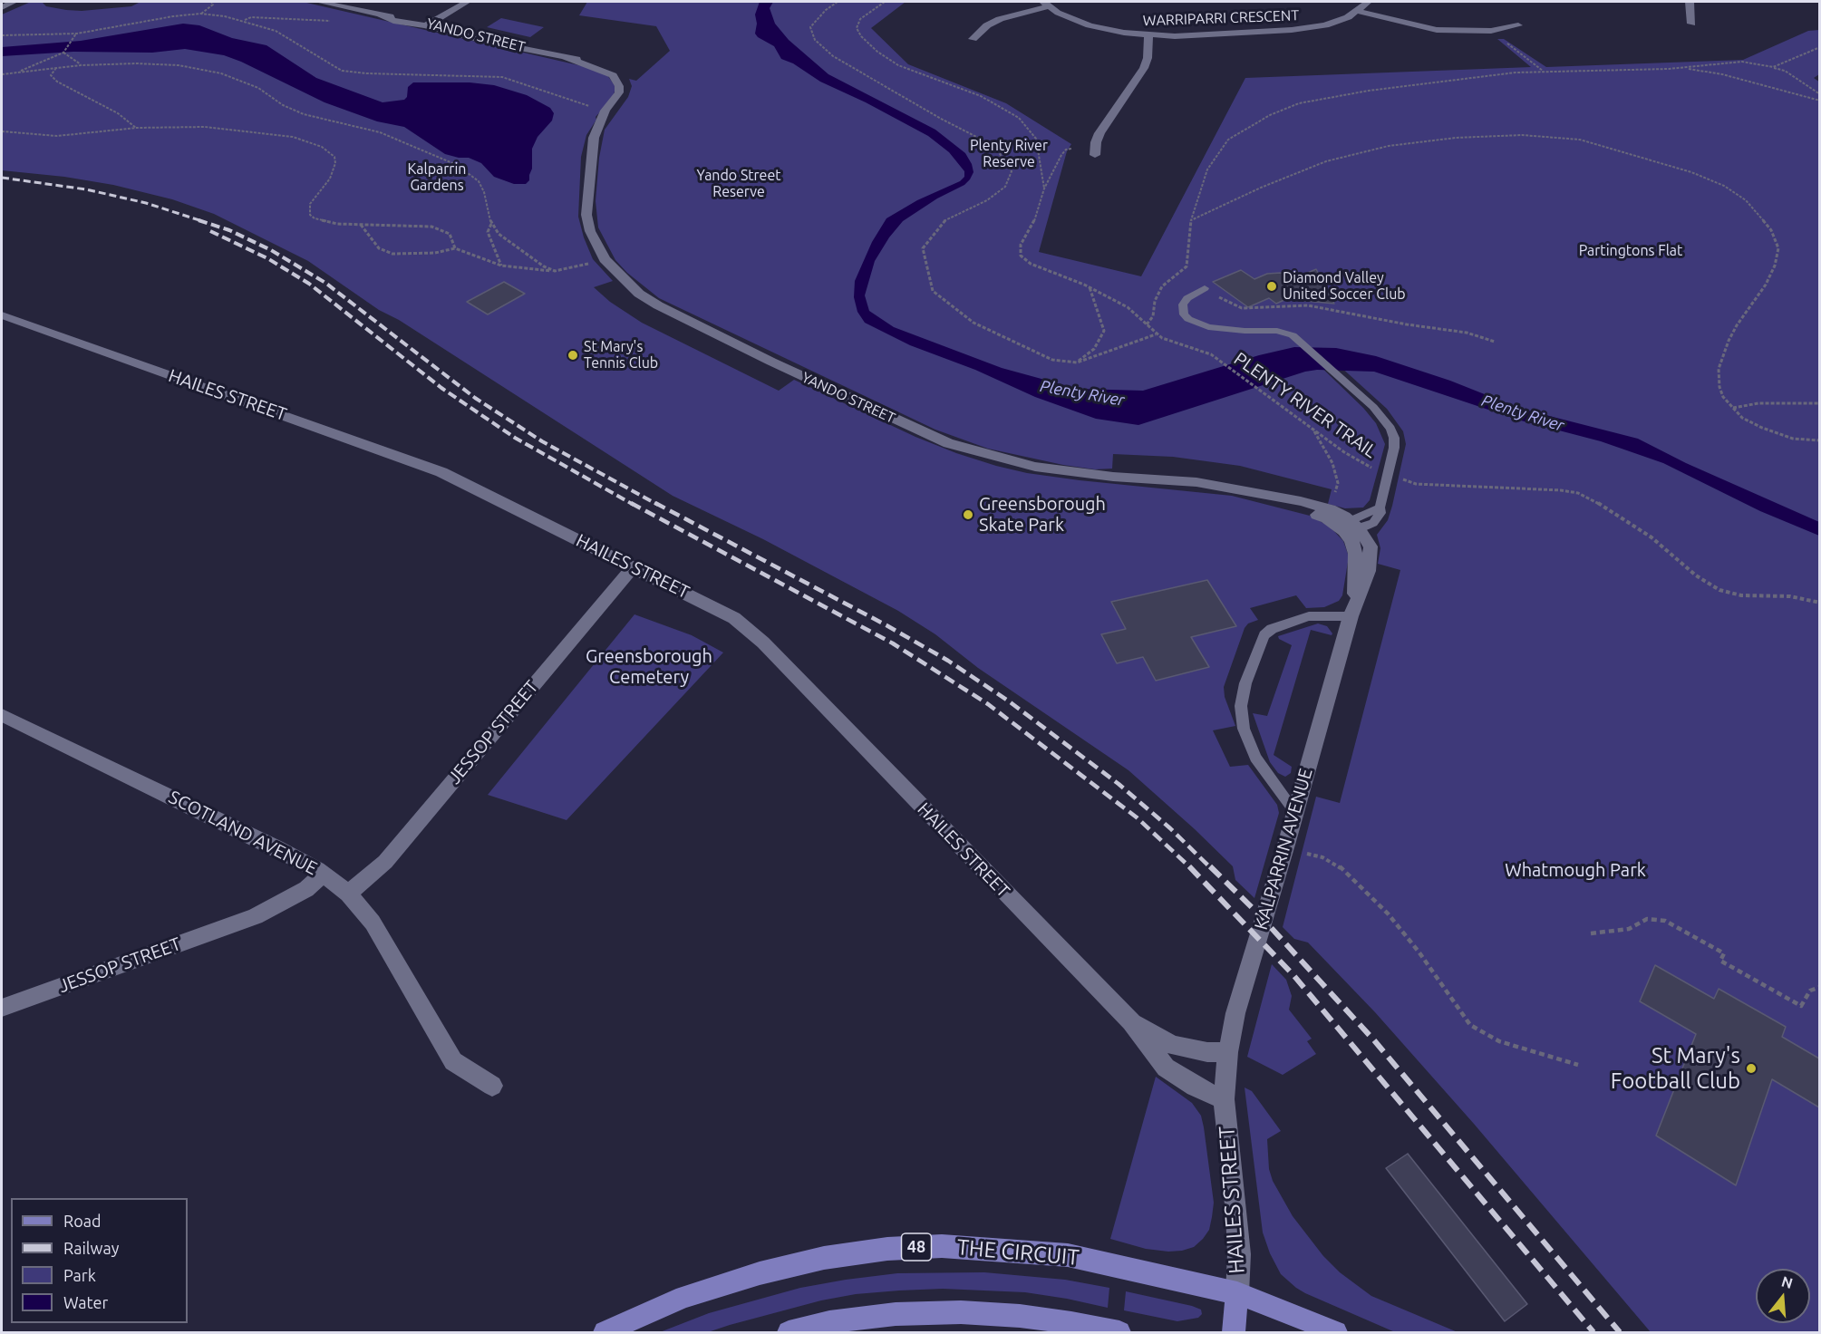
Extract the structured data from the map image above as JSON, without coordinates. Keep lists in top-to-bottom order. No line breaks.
{"streets":{"main road":["48","THE CIRCUIT"],"street":["WARRIPARRI CRESCENT","YANDO STREET","HAILES STREET","JESSOP STREET","SCOTLAND AVENUE","KALPARRIN AVENUE"],"path":["PLENTY RIVER TRAIL"]},"crossings":[["YANDO STREET","KALPARRIN AVENUE"],["HAILES STREET","JESSOP STREET"],["HAILES STREET","KALPARRIN AVENUE"],["HAILES STREET","THE CIRCUIT"],["JESSOP STREET","SCOTLAND AVENUE"]],"water":["Plenty River"],"parks":["Plenty River Reserve","Kalparrin Gardens","Yando Street Reserve","Partingtons Flat","Greensborough Cemetery","Whatmough Park"],"places":["Diamond Valley United Soccer Club","St Mary's Tennis Club","Greensborough Skate Park","St Mary's Football Club"],"legend":["Road","Railway","Park","Water"],"north":"top"}
